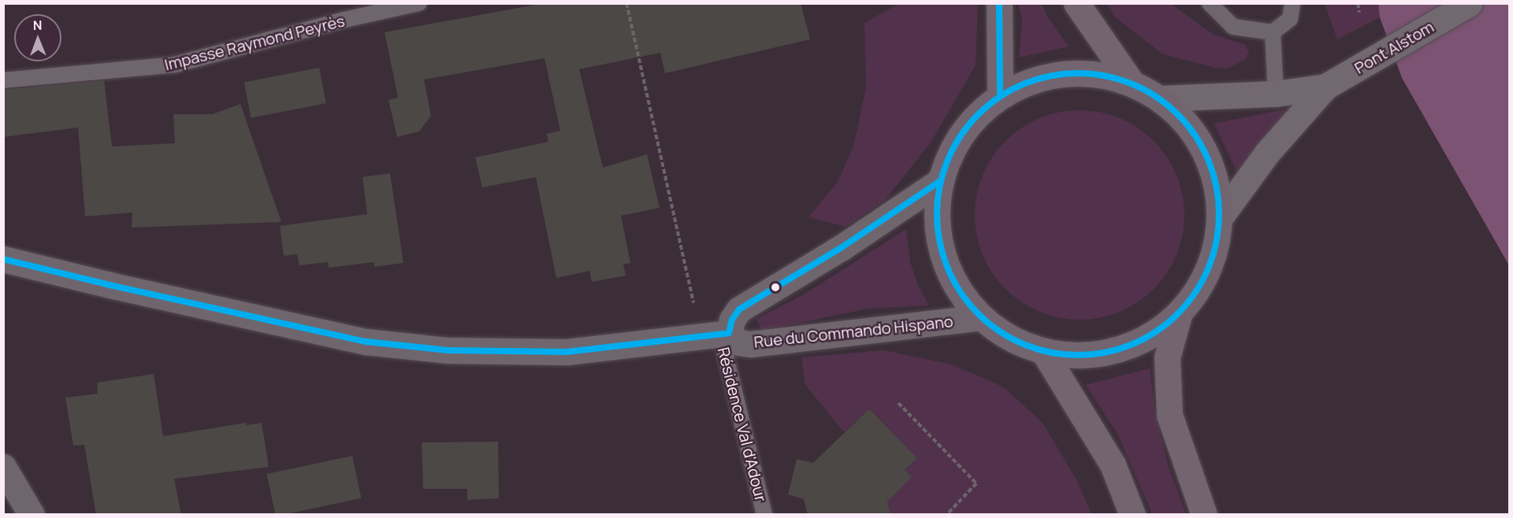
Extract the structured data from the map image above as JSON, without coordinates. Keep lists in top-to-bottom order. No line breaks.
{"streets":{"main road":["Pont Alstom"],"street":["Rue du Commando Hispano"],"lane":["Impasse Raymond Peyrès","Résidence Val d'Adour"]},"crossings":[["Rue du Commando Hispano","Résidence Val d'Adour"]],"north":"top"}
